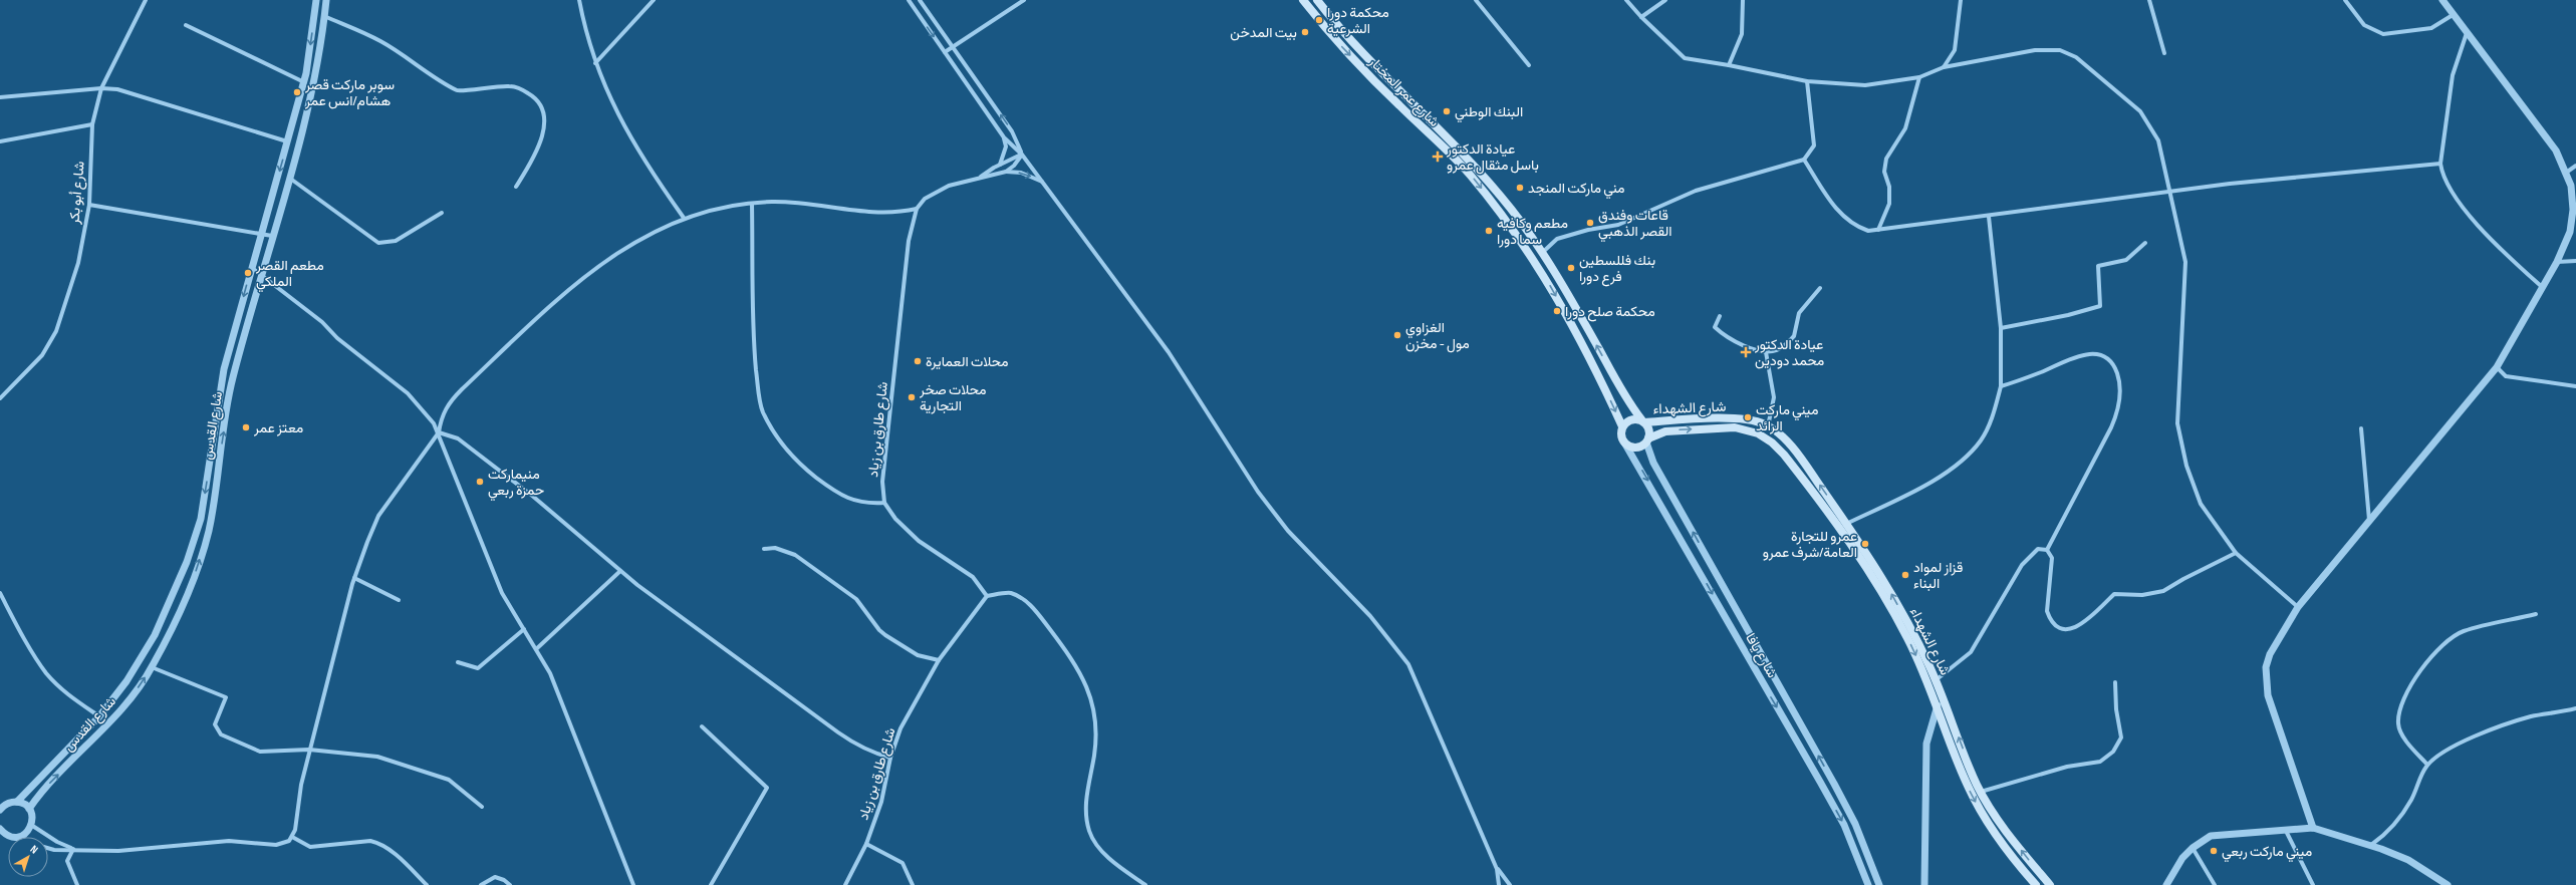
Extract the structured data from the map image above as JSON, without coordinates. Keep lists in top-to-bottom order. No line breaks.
{"streets":{"main road":["شارع عمر المختار","شارع الشهداء"],"street":["شارع أبو بكر","شارع القدس","شارع طارق بن زياد","شارع يافا"]},"crossings":[["شارع عمر المختار","شارع الشهداء"],["شارع عمر المختار","شارع يافا"],["شارع الشهداء","شارع يافا"]],"places":{"other":["محكمة دورا الشرعية","بيت المدخن","سوبر ماركت قصر هشام/انس عمر","البنك الوطني","مني ماركت المنجد","قاعات وفندق القصر الذهبي","مطعم وكافيه سما دورا","بنك فللسطين فرع دورا","مطعم القصر الملكي","محكمة صلح دورا","الغزاوي مول - مخزن","محلات العمايرة","محلات صخر التجارية","ميني ماركت الرائد","معتز عمر","منيماركت حمزة ربعي","عمرو للتجارة العامة/شرف عمرو","قزاز لمواد البناء","ميني ماركت ربعي"],"health":["عيادة الدكتور باسل مثقال عمرو","عيادة الدكتور محمد دودين"]},"north":"top right"}
